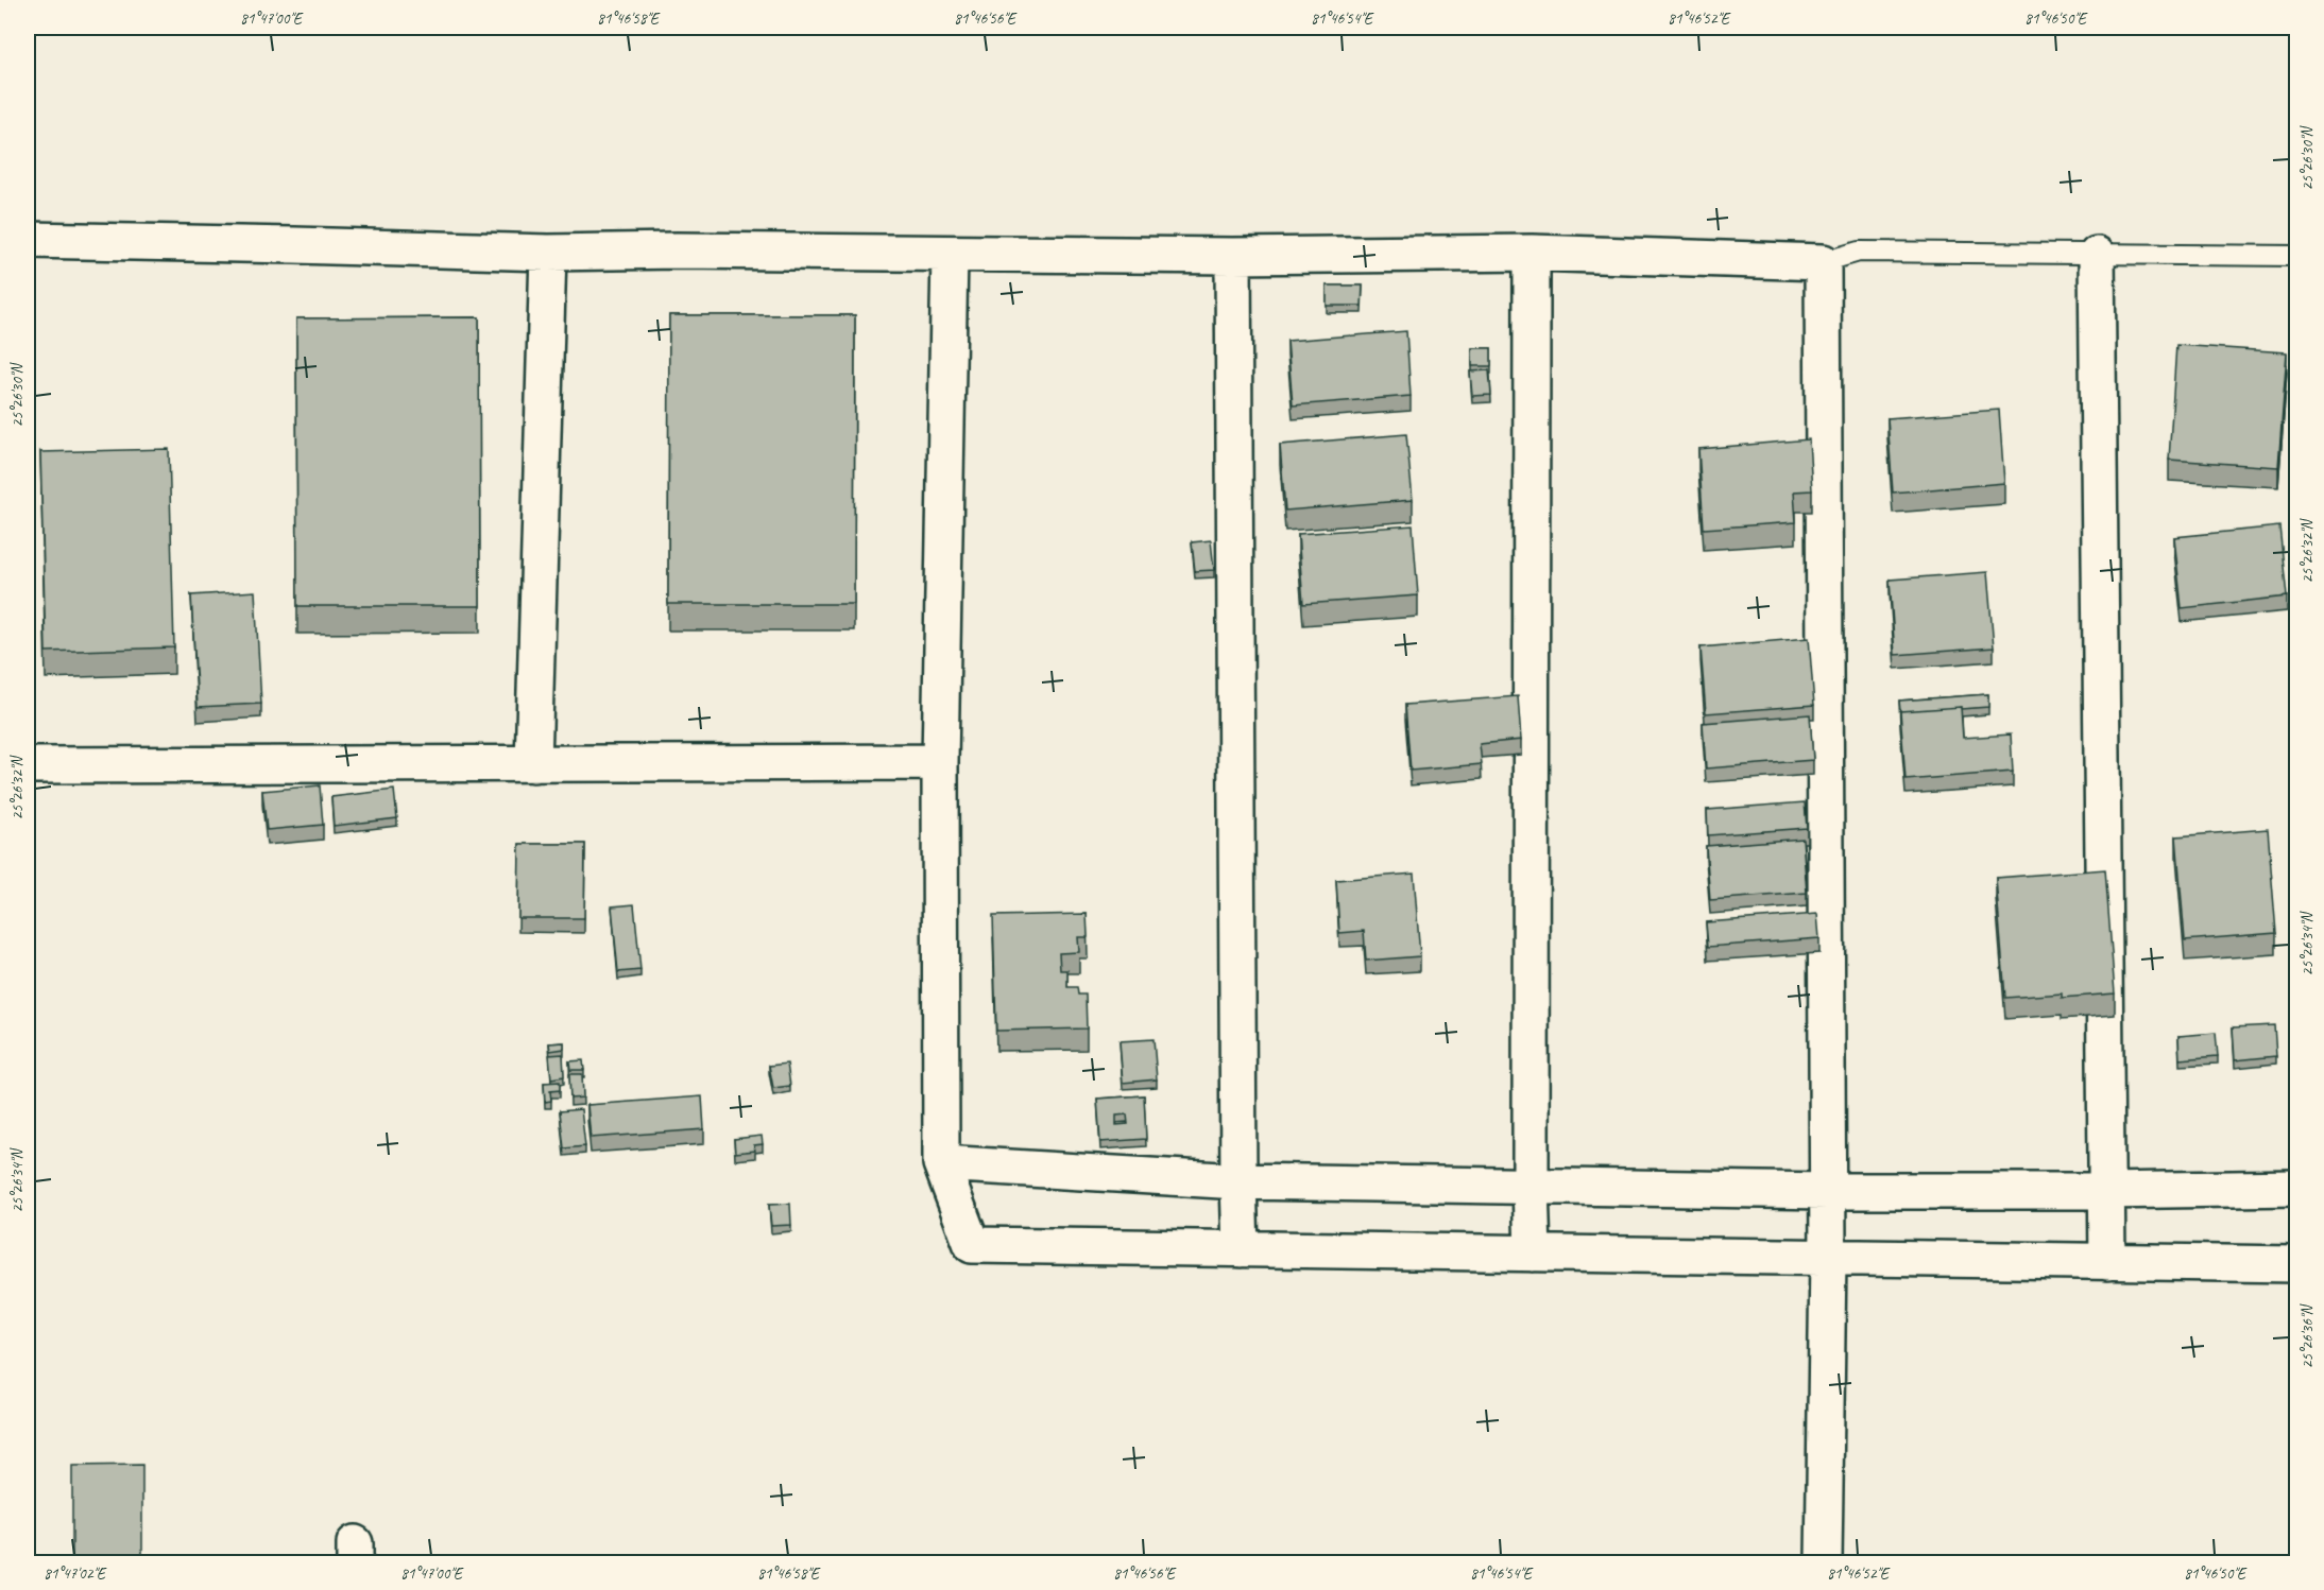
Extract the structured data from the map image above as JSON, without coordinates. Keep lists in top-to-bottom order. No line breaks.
{"coordinates":["81°47'00\"E","81°46'58\"E","81°46'56\"E","81°46'54\"E","81°46'52\"E","81°46'50\"E","25°26'30\"N","25°26'32\"N","25°26'34\"N","25°26'36\"N","81°47'02\"E"]}
